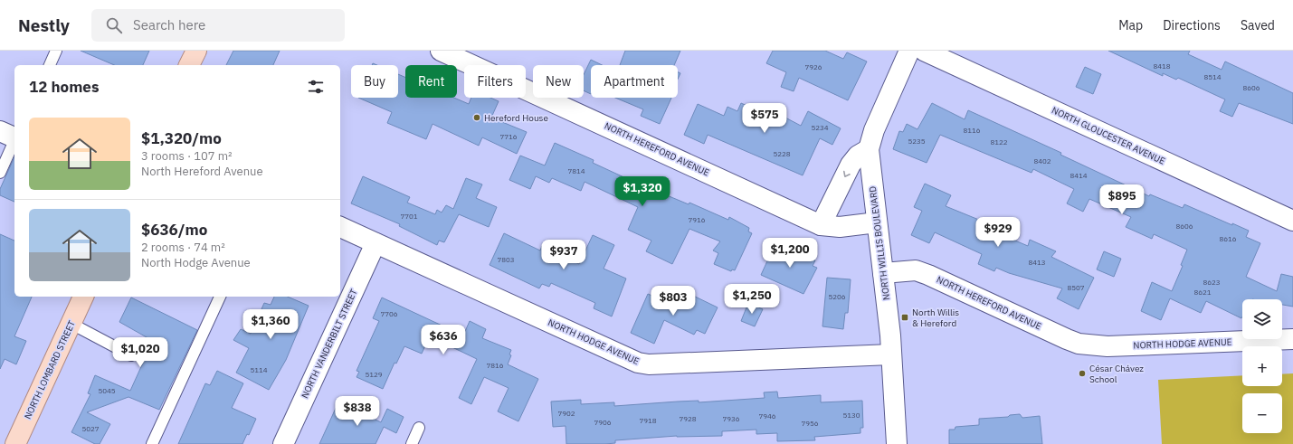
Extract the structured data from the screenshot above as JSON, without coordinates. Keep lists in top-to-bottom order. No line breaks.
{"streets":{"main road":["NORTH LOMBARD STREET"],"street":["NORTH GLOUCESTER AVENUE","NORTH HEREFORD AVENUE","NORTH WILLIS BOULEVARD","NORTH HODGE AVENUE","NORTH VANDERBILT STREET"]},"crossings":[["NORTH HEREFORD AVENUE","NORTH WILLIS BOULEVARD"],["NORTH HEREFORD AVENUE","NORTH HODGE AVENUE"],["NORTH WILLIS BOULEVARD","NORTH HODGE AVENUE"],["NORTH HODGE AVENUE","NORTH VANDERBILT STREET"]],"places":{"other":["Hereford House","César Chávez School"],"transit":["North Willis & Hereford"]},"house_numbers":["8418","7926","8514","8606","5234","8116","7716","5235","8122","5228","8402","7814","8414","7701","7916","8606","8616","7803","8413","8623","8507","8621","5206","7706","7816","5114","5129","5045","7902","5130","7946","7928","7936","7918","7906","7956","5027"],"page":{"header":"Nestly","search":"Search here","nav":["Map","Directions","Saved"],"chip":["Buy","Rent","Filters","New","Apartment"],"heading":"12 homes","price":["$575","$1,320","$895","$929","$1,200","$937","$1,250","$803","$1,360","$636","$1,020","$838"],"list":[{"name":"$1,320/mo","note":"3 rooms · 107 m² · North Hereford Avenue"},{"name":"$636/mo","note":"2 rooms · 74 m² · North Hodge Avenue"}],"map_buttons":["+","−"]}}
